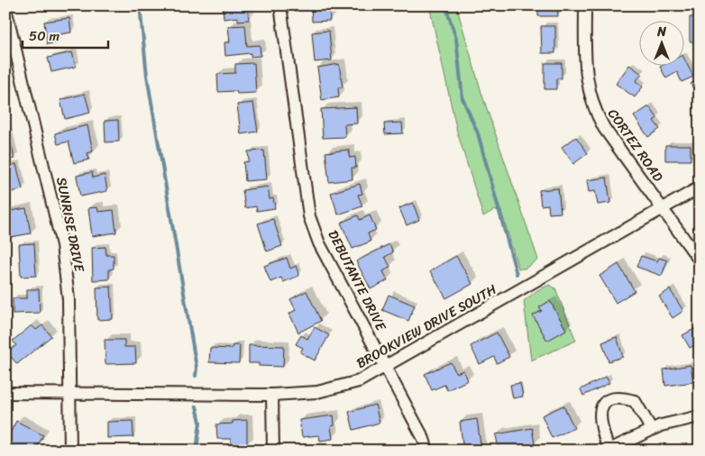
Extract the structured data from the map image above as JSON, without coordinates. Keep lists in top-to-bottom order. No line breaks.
{"streets":{"street":["CORTEZ ROAD","SUNRISE DRIVE","DEBUTANTE DRIVE","BROOKVIEW DRIVE SOUTH"]},"crossings":[["CORTEZ ROAD","BROOKVIEW DRIVE SOUTH"],["SUNRISE DRIVE","BROOKVIEW DRIVE SOUTH"],["DEBUTANTE DRIVE","BROOKVIEW DRIVE SOUTH"]],"scale_bar":"50 m","north":"top"}
